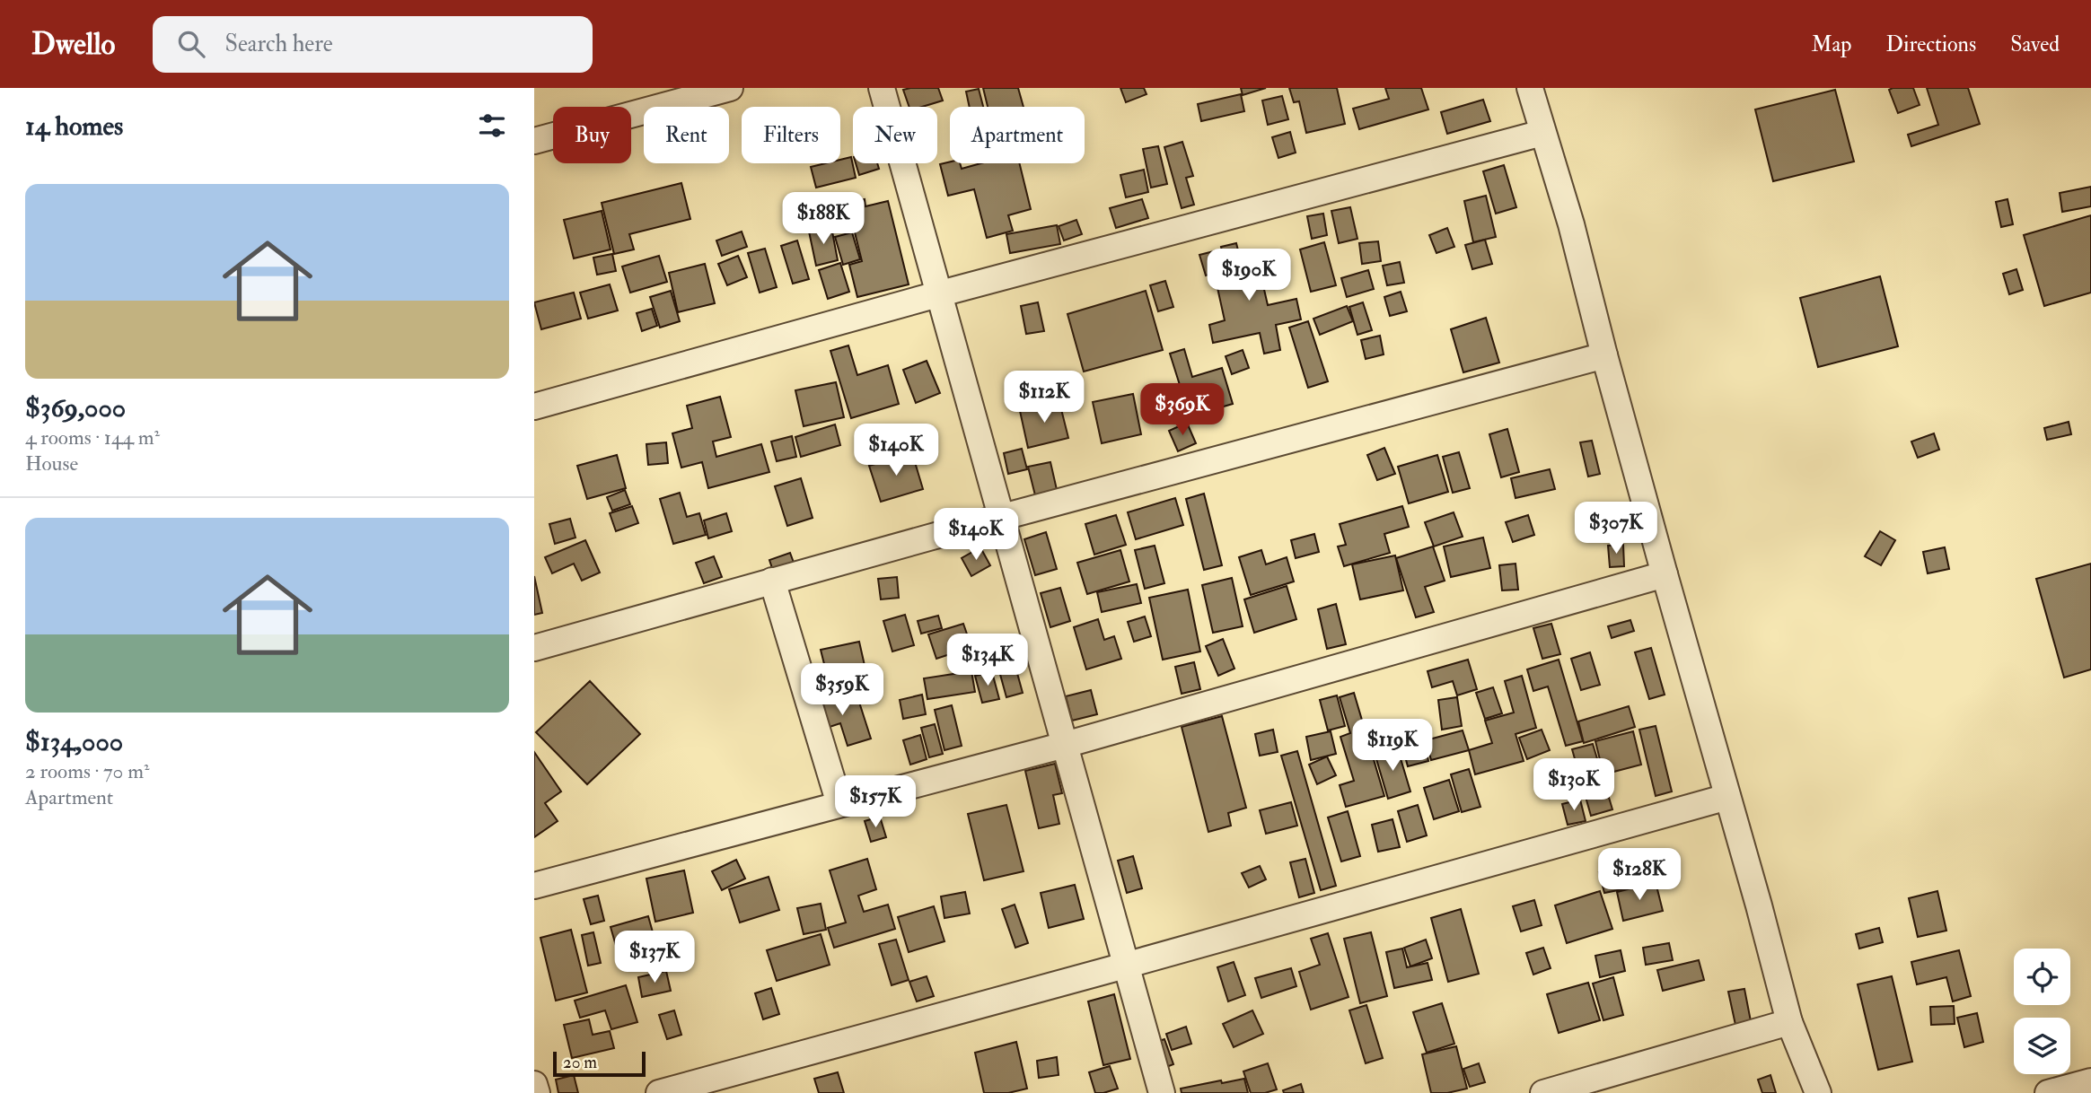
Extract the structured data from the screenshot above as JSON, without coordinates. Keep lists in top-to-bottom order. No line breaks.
{"scale_bar":"20 m","page":{"header":"Dwello","search":"Search here","nav":["Map","Directions","Saved"],"heading":"14 homes","chip":["Buy","Rent","Filters","New","Apartment"],"list":[{"name":"$369,000","note":"4 rooms · 144 m² · House"},{"name":"$134,000","note":"2 rooms · 70 m² · Apartment"}],"price":["$188K","$190K","$112K","$369K","$140K","$307K","$140K","$134K","$359K","$119K","$130K","$157K","$128K","$137K"],"scale":"20 m"}}
